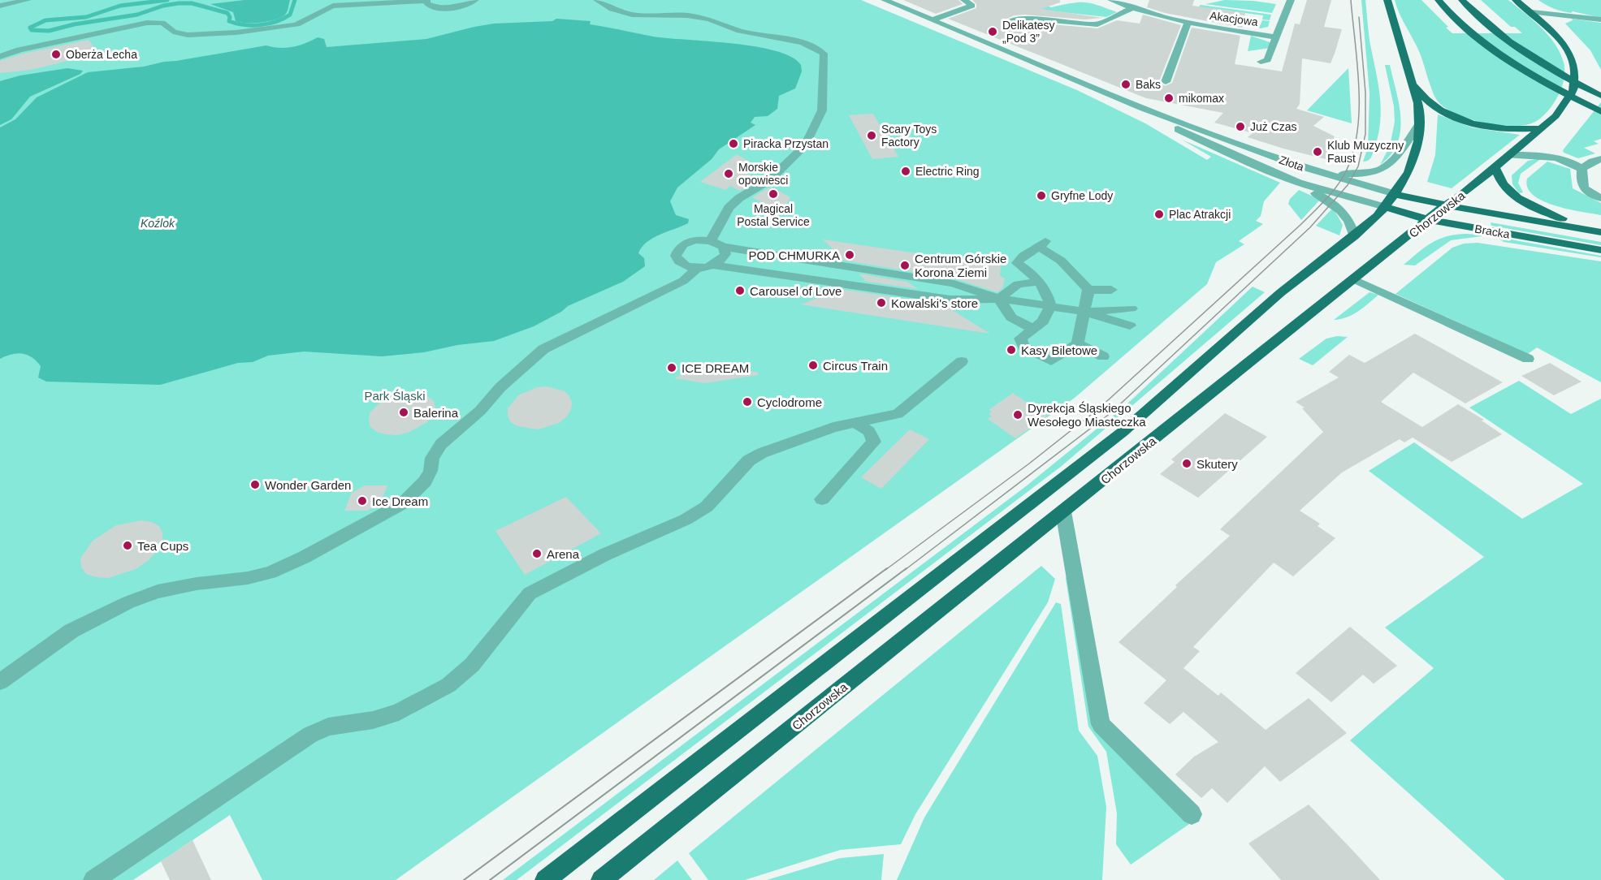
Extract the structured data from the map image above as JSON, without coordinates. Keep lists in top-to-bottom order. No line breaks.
{"streets":{"main road":["Złota","Chorzowska","Bracka"],"street":["Akacjowa"]},"crossings":[["Złota","Chorzowska"],["Złota","Bracka"],["Chorzowska","Bracka"]],"water":["Koźlok"],"parks":["Park Śląski"],"places":["Delikatesy „Pod 3”","Oberża Lecha","Baks","mikomax","Już Czas","Scary Toys Factory","Piracka Przystan","Klub Muzyczny Faust","Electric Ring","Morskie opowiesci","Magical Postal Service","Gryfne Lody","Plac Atrakcji","POD CHMURKA","Centrum Górskie Korona Ziemi","Carousel of Love","Kowalski's store","Kasy Biletowe","Circus Train","ICE DREAM","Cyclodrome","Balerina","Dyrekcja Śląskiego Wesołego Miasteczka","Skutery","Wonder Garden","Ice Dream","Tea Cups","Arena"]}
